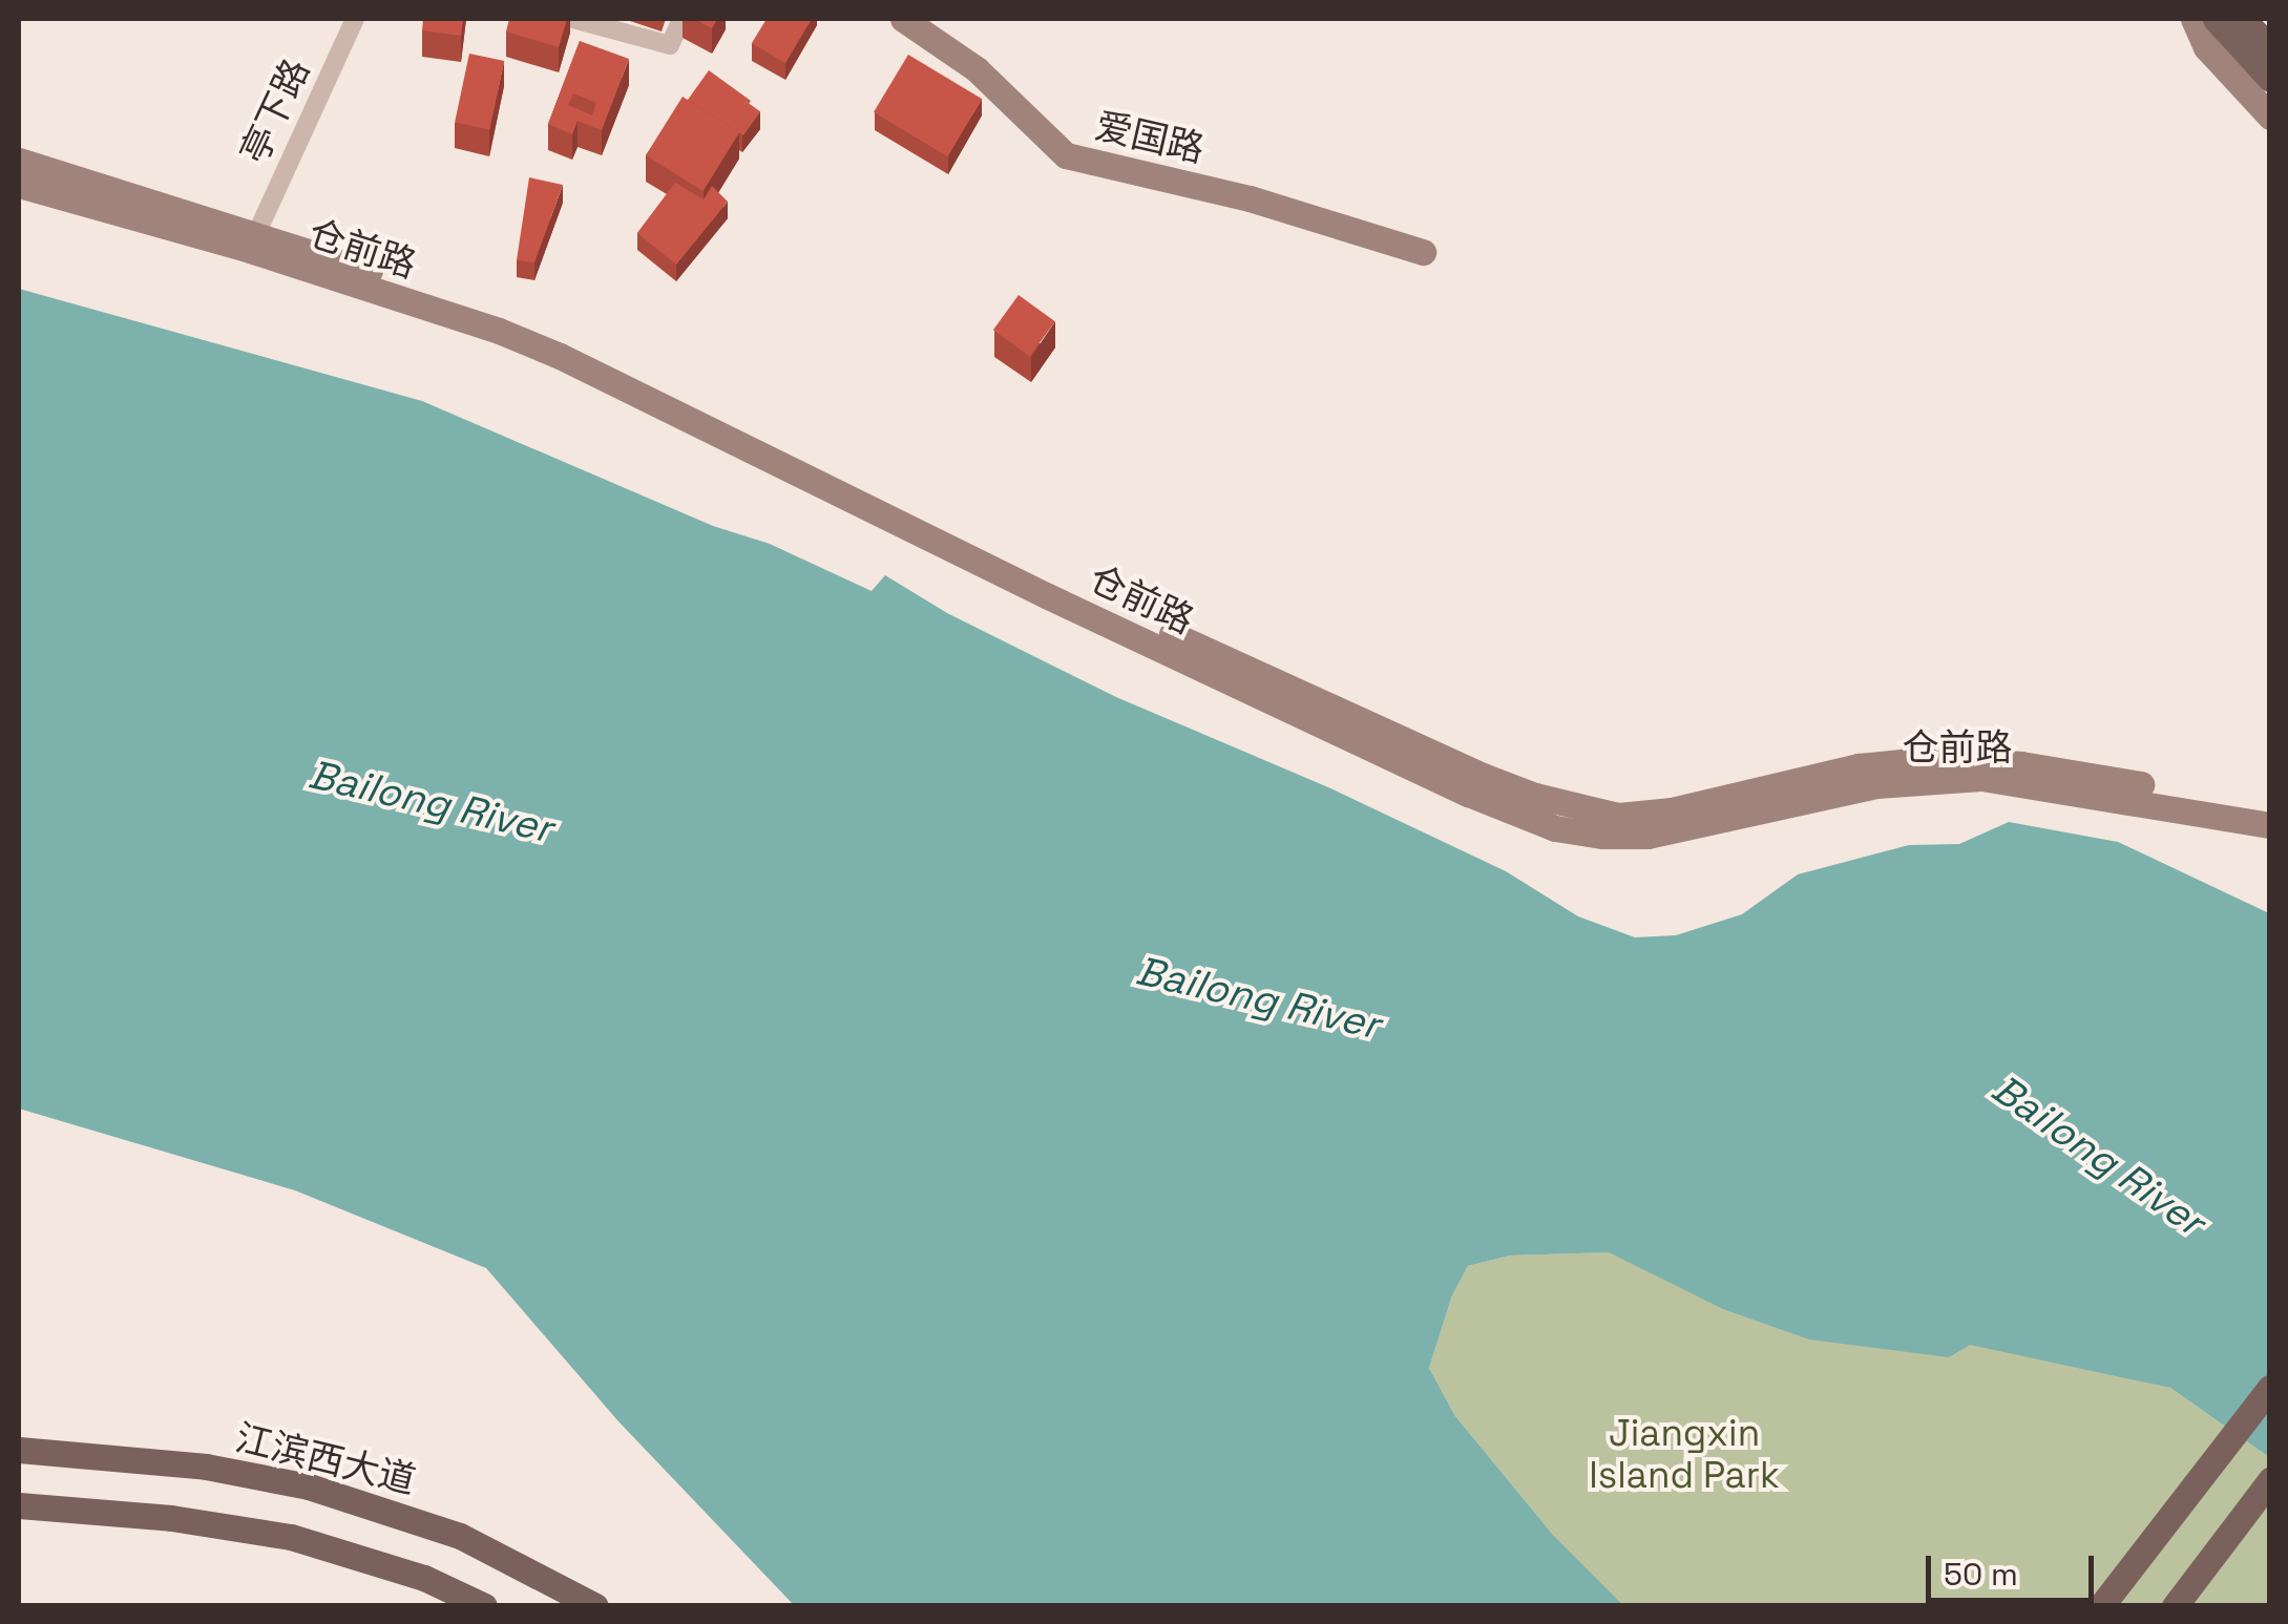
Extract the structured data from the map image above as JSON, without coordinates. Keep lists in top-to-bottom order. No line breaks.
{"streets":{"main road":["江滨西大道"],"street":["亭下路","爱国路","仓前路"]},"crossings":[["亭下路","仓前路"]],"water":["Bailong River"],"parks":["Jiangxin Island Park"],"scale_bar":"50 m"}
